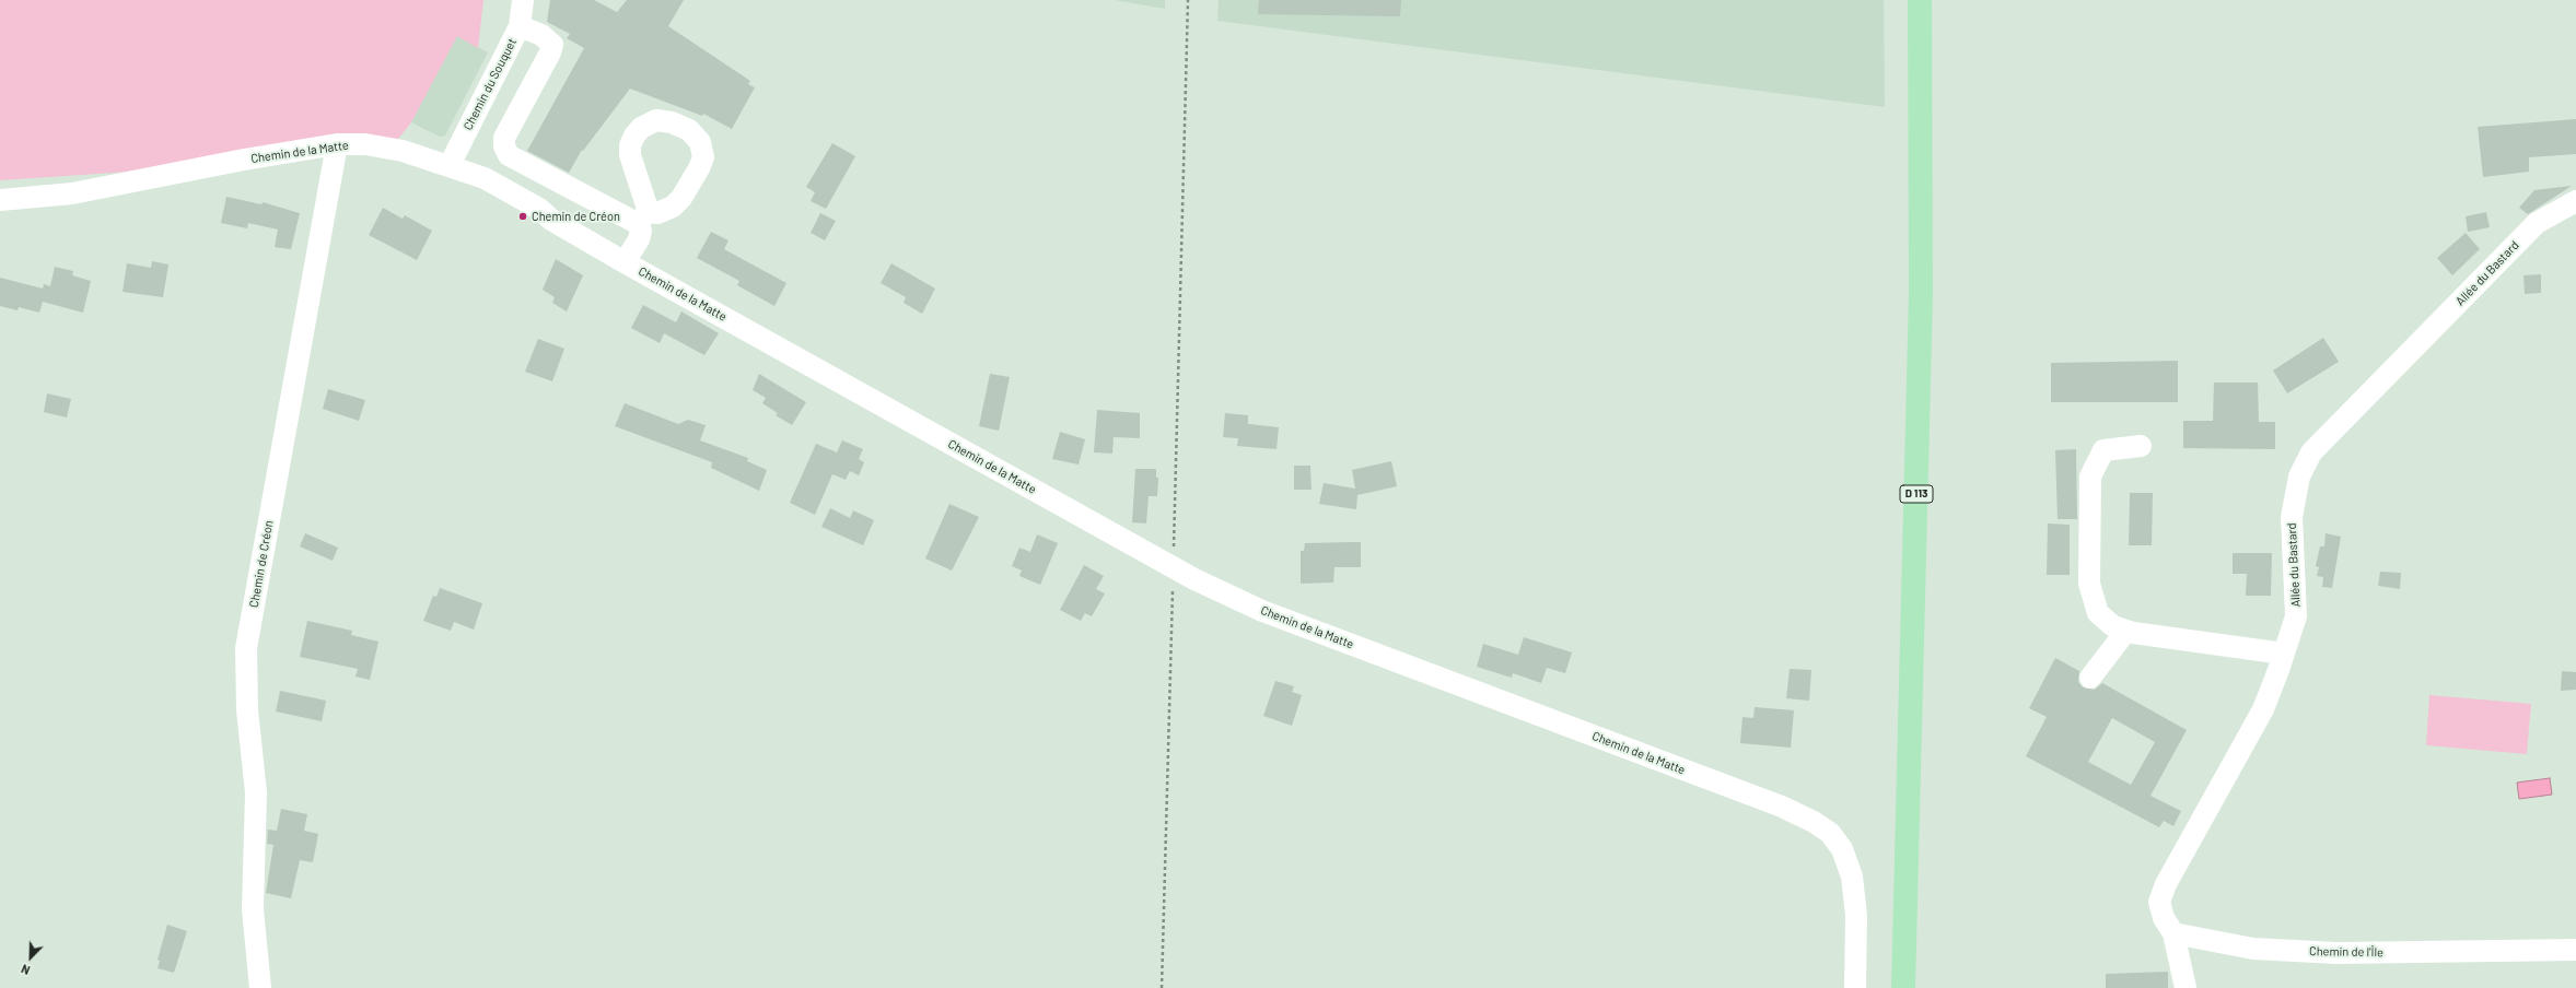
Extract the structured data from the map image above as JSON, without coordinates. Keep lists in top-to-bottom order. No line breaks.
{"streets":{"main road":["D 113"],"street":["Chemin du Souquet","Chemin de la Matte","Allée du Bastard","Chemin de Créon","Chemin de l'Île"]},"crossings":[["Chemin du Souquet","Chemin de la Matte"],["Chemin de la Matte","Chemin de Créon"],["Allée du Bastard","Chemin de l'Île"]],"places":["Chemin de Créon"],"north":"bottom left"}
